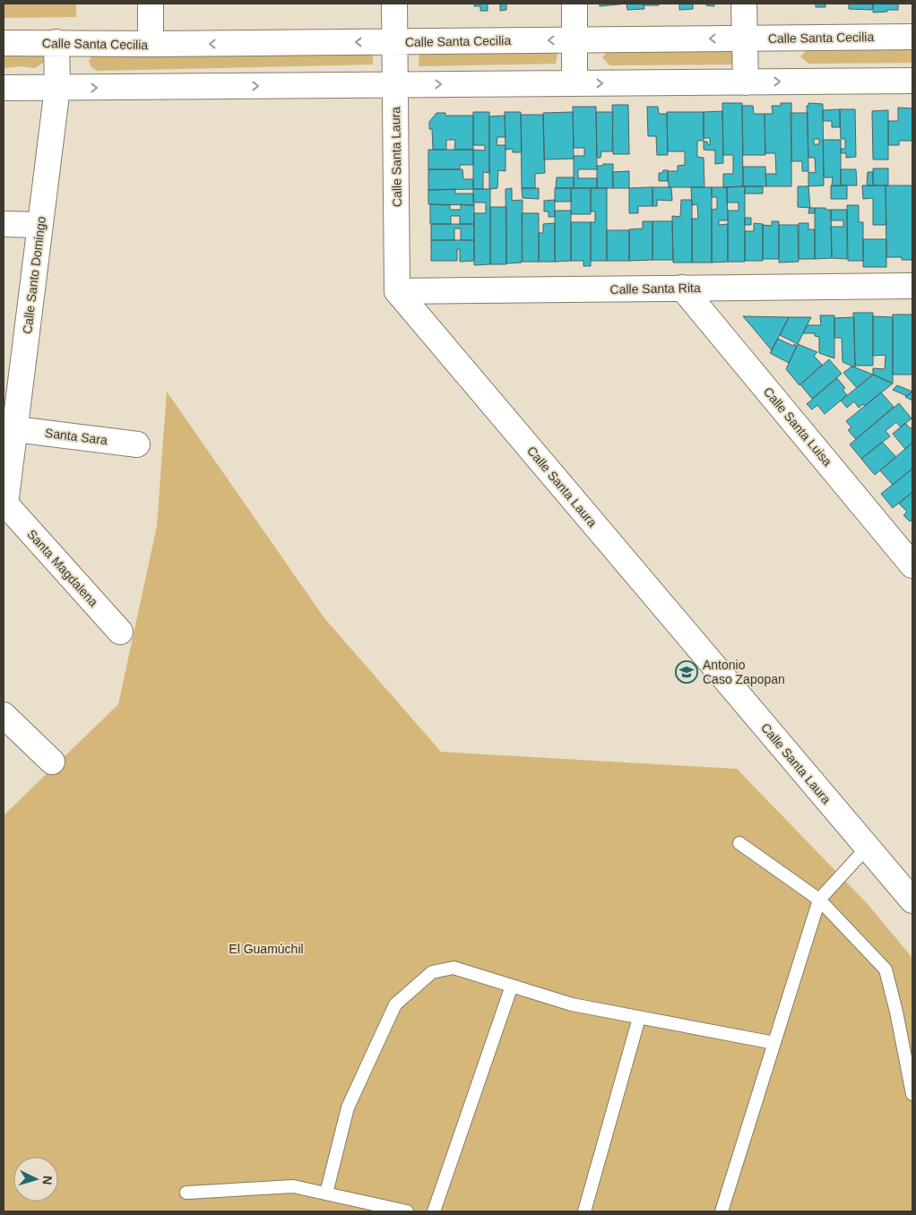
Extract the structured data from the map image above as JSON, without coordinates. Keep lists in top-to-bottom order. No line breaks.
{"streets":{"street":["Calle Santa Cecilia","Calle Santa Laura","Calle Santo Domingo","Calle Santa Rita","Calle Santa Luisa","Santa Sara","Santa Magdalena"]},"crossings":[["Calle Santa Cecilia","Calle Santa Laura"],["Calle Santa Cecilia","Calle Santo Domingo"],["Calle Santa Laura","Calle Santa Rita"],["Calle Santo Domingo","Santa Sara"],["Calle Santo Domingo","Santa Magdalena"],["Calle Santa Rita","Calle Santa Luisa"]],"parks":["El Guamúchil"],"places":{"school or university":["Antonio Caso Zapopan"]},"north":"right"}
